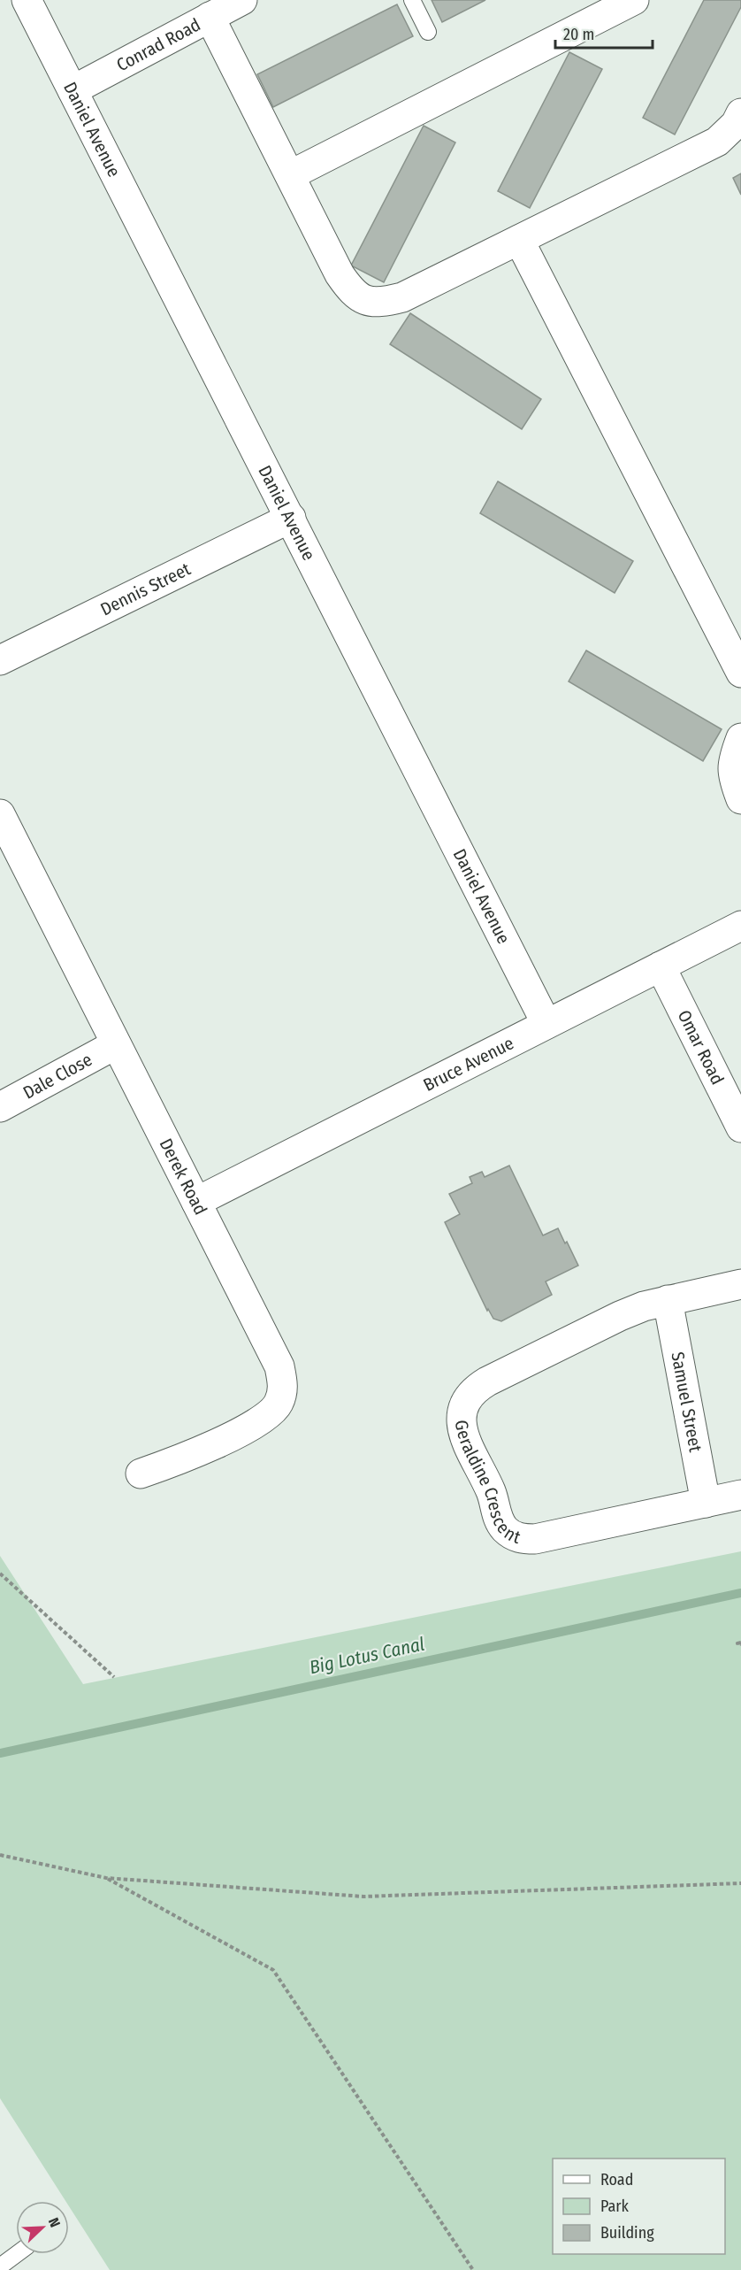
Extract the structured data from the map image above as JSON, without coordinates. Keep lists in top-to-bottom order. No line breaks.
{"streets":{"street":["Conrad Road","Daniel Avenue","Dennis Street","Omar Road","Bruce Avenue","Dale Close","Derek Road","Samuel Street","Geraldine Crescent"]},"crossings":[["Conrad Road","Daniel Avenue"],["Daniel Avenue","Dennis Street"],["Daniel Avenue","Bruce Avenue"],["Omar Road","Bruce Avenue"],["Bruce Avenue","Derek Road"],["Dale Close","Derek Road"],["Samuel Street","Geraldine Crescent"]],"water":["Big Lotus Canal"],"legend":["Road","Park","Building"],"scale_bar":"20 m","north":"top right"}
